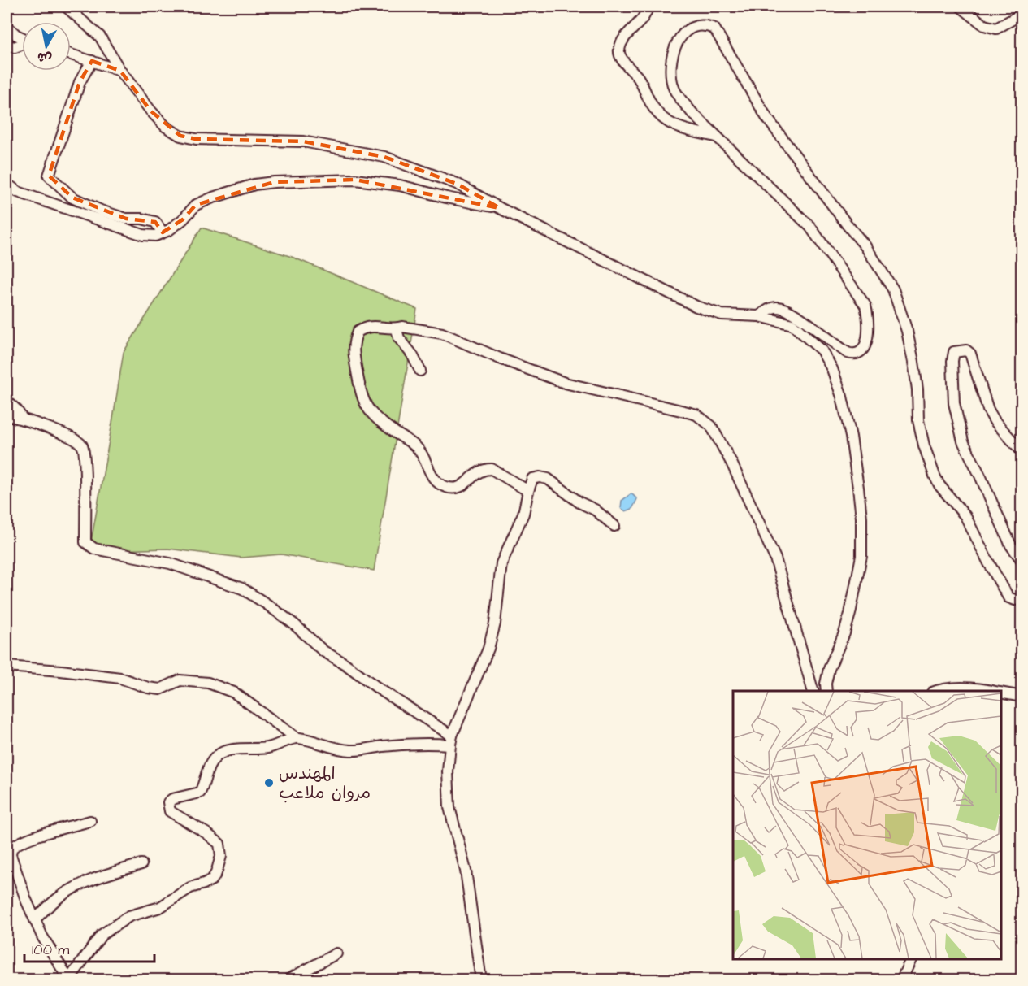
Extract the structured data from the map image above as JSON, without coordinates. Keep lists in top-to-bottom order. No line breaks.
{"places":["المهندس مروان ملاعب"],"scale_bar":"100 m","north":"bottom"}
